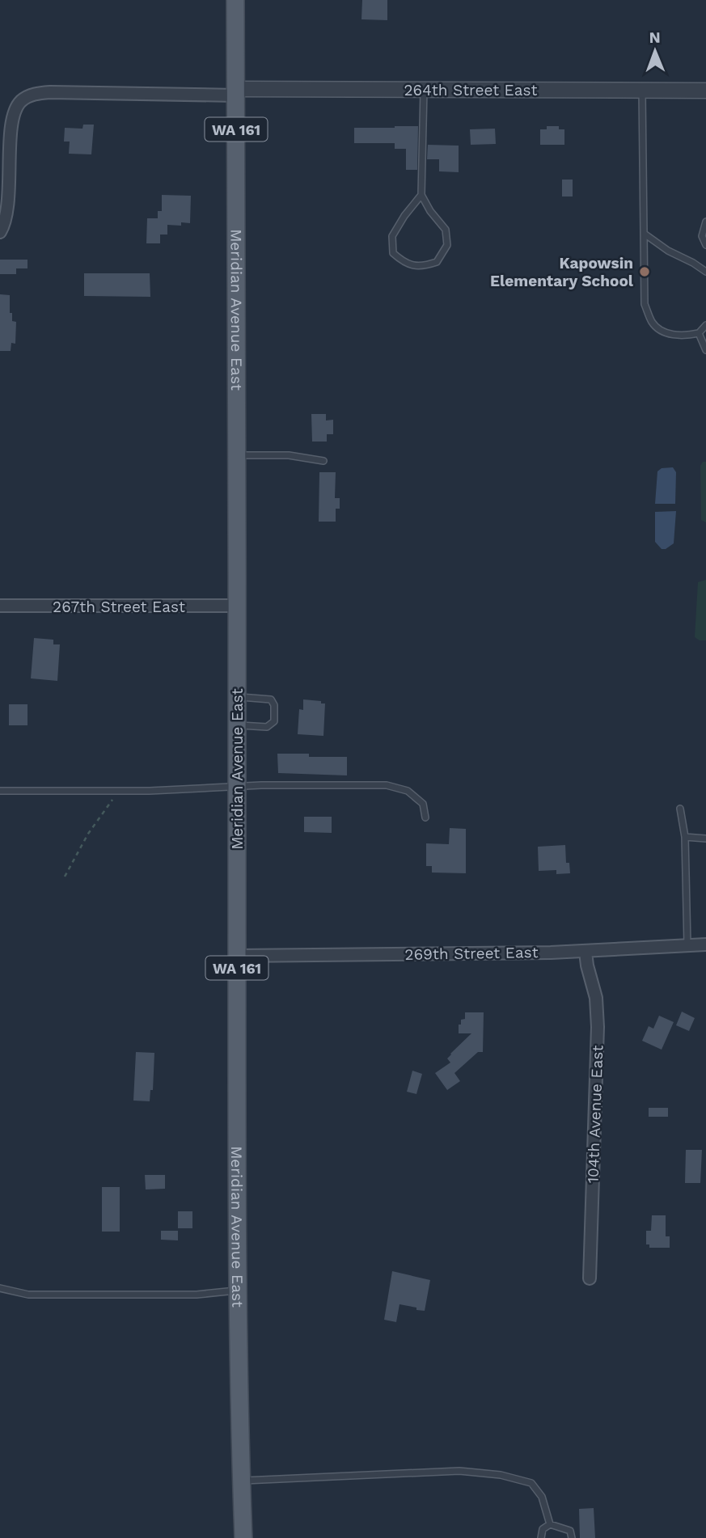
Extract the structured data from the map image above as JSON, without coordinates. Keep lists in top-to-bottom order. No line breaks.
{"streets":{"main road":["WA 161","Meridian Avenue East"],"street":["264th Street East","267th Street East","269th Street East","104th Avenue East"]},"crossings":[["264th Street East","Meridian Avenue East"],["Meridian Avenue East","267th Street East"],["Meridian Avenue East","269th Street East"],["269th Street East","104th Avenue East"]],"places":["Kapowsin Elementary School"],"north":"top"}
